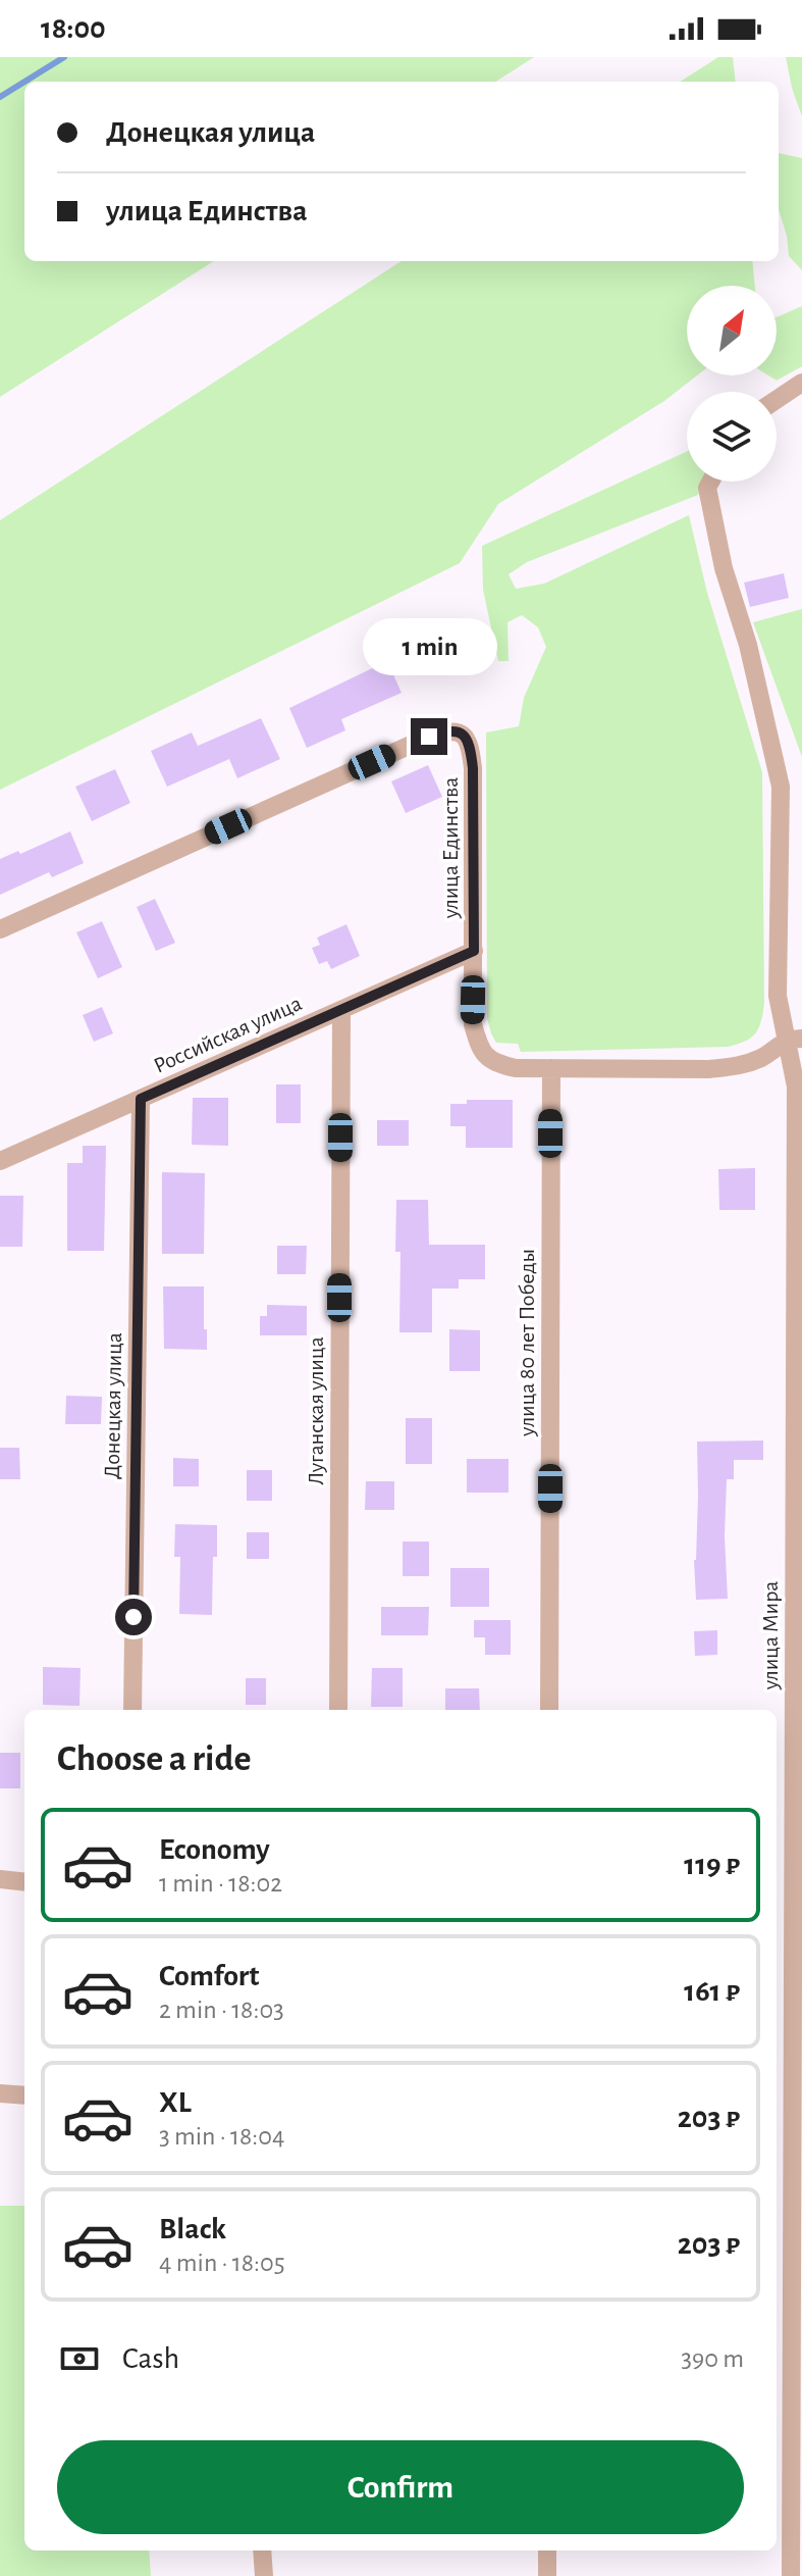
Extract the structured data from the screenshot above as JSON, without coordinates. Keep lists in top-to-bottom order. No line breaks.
{"streets":{"street":["улица Единства","Российская улица","улица 80 лет Победы","Донецкая улица","Луганская улица","улица Мира"]},"crossings":[["улица Единства","Российская улица"],["улица Единства","улица 80 лет Победы"],["улица Единства","улица Мира"],["Российская улица","Донецкая улица"],["Российская улица","Луганская улица"]],"north":"top right","page":{"status":"18:00","banner":["Донецкая улица","улица Единства"],"bubble":"1 min","heading":"Choose a ride","list":[{"name":"Economy","note":"1 min · 18:02","value":"119 ₽"},{"name":"Comfort","note":"2 min · 18:03","value":"161 ₽"},{"name":"XL","note":"3 min · 18:04","value":"203 ₽"},{"name":"Black","note":"4 min · 18:05","value":"203 ₽"}],"pay":["Cash","390 m"],"buttons":"Confirm"}}
